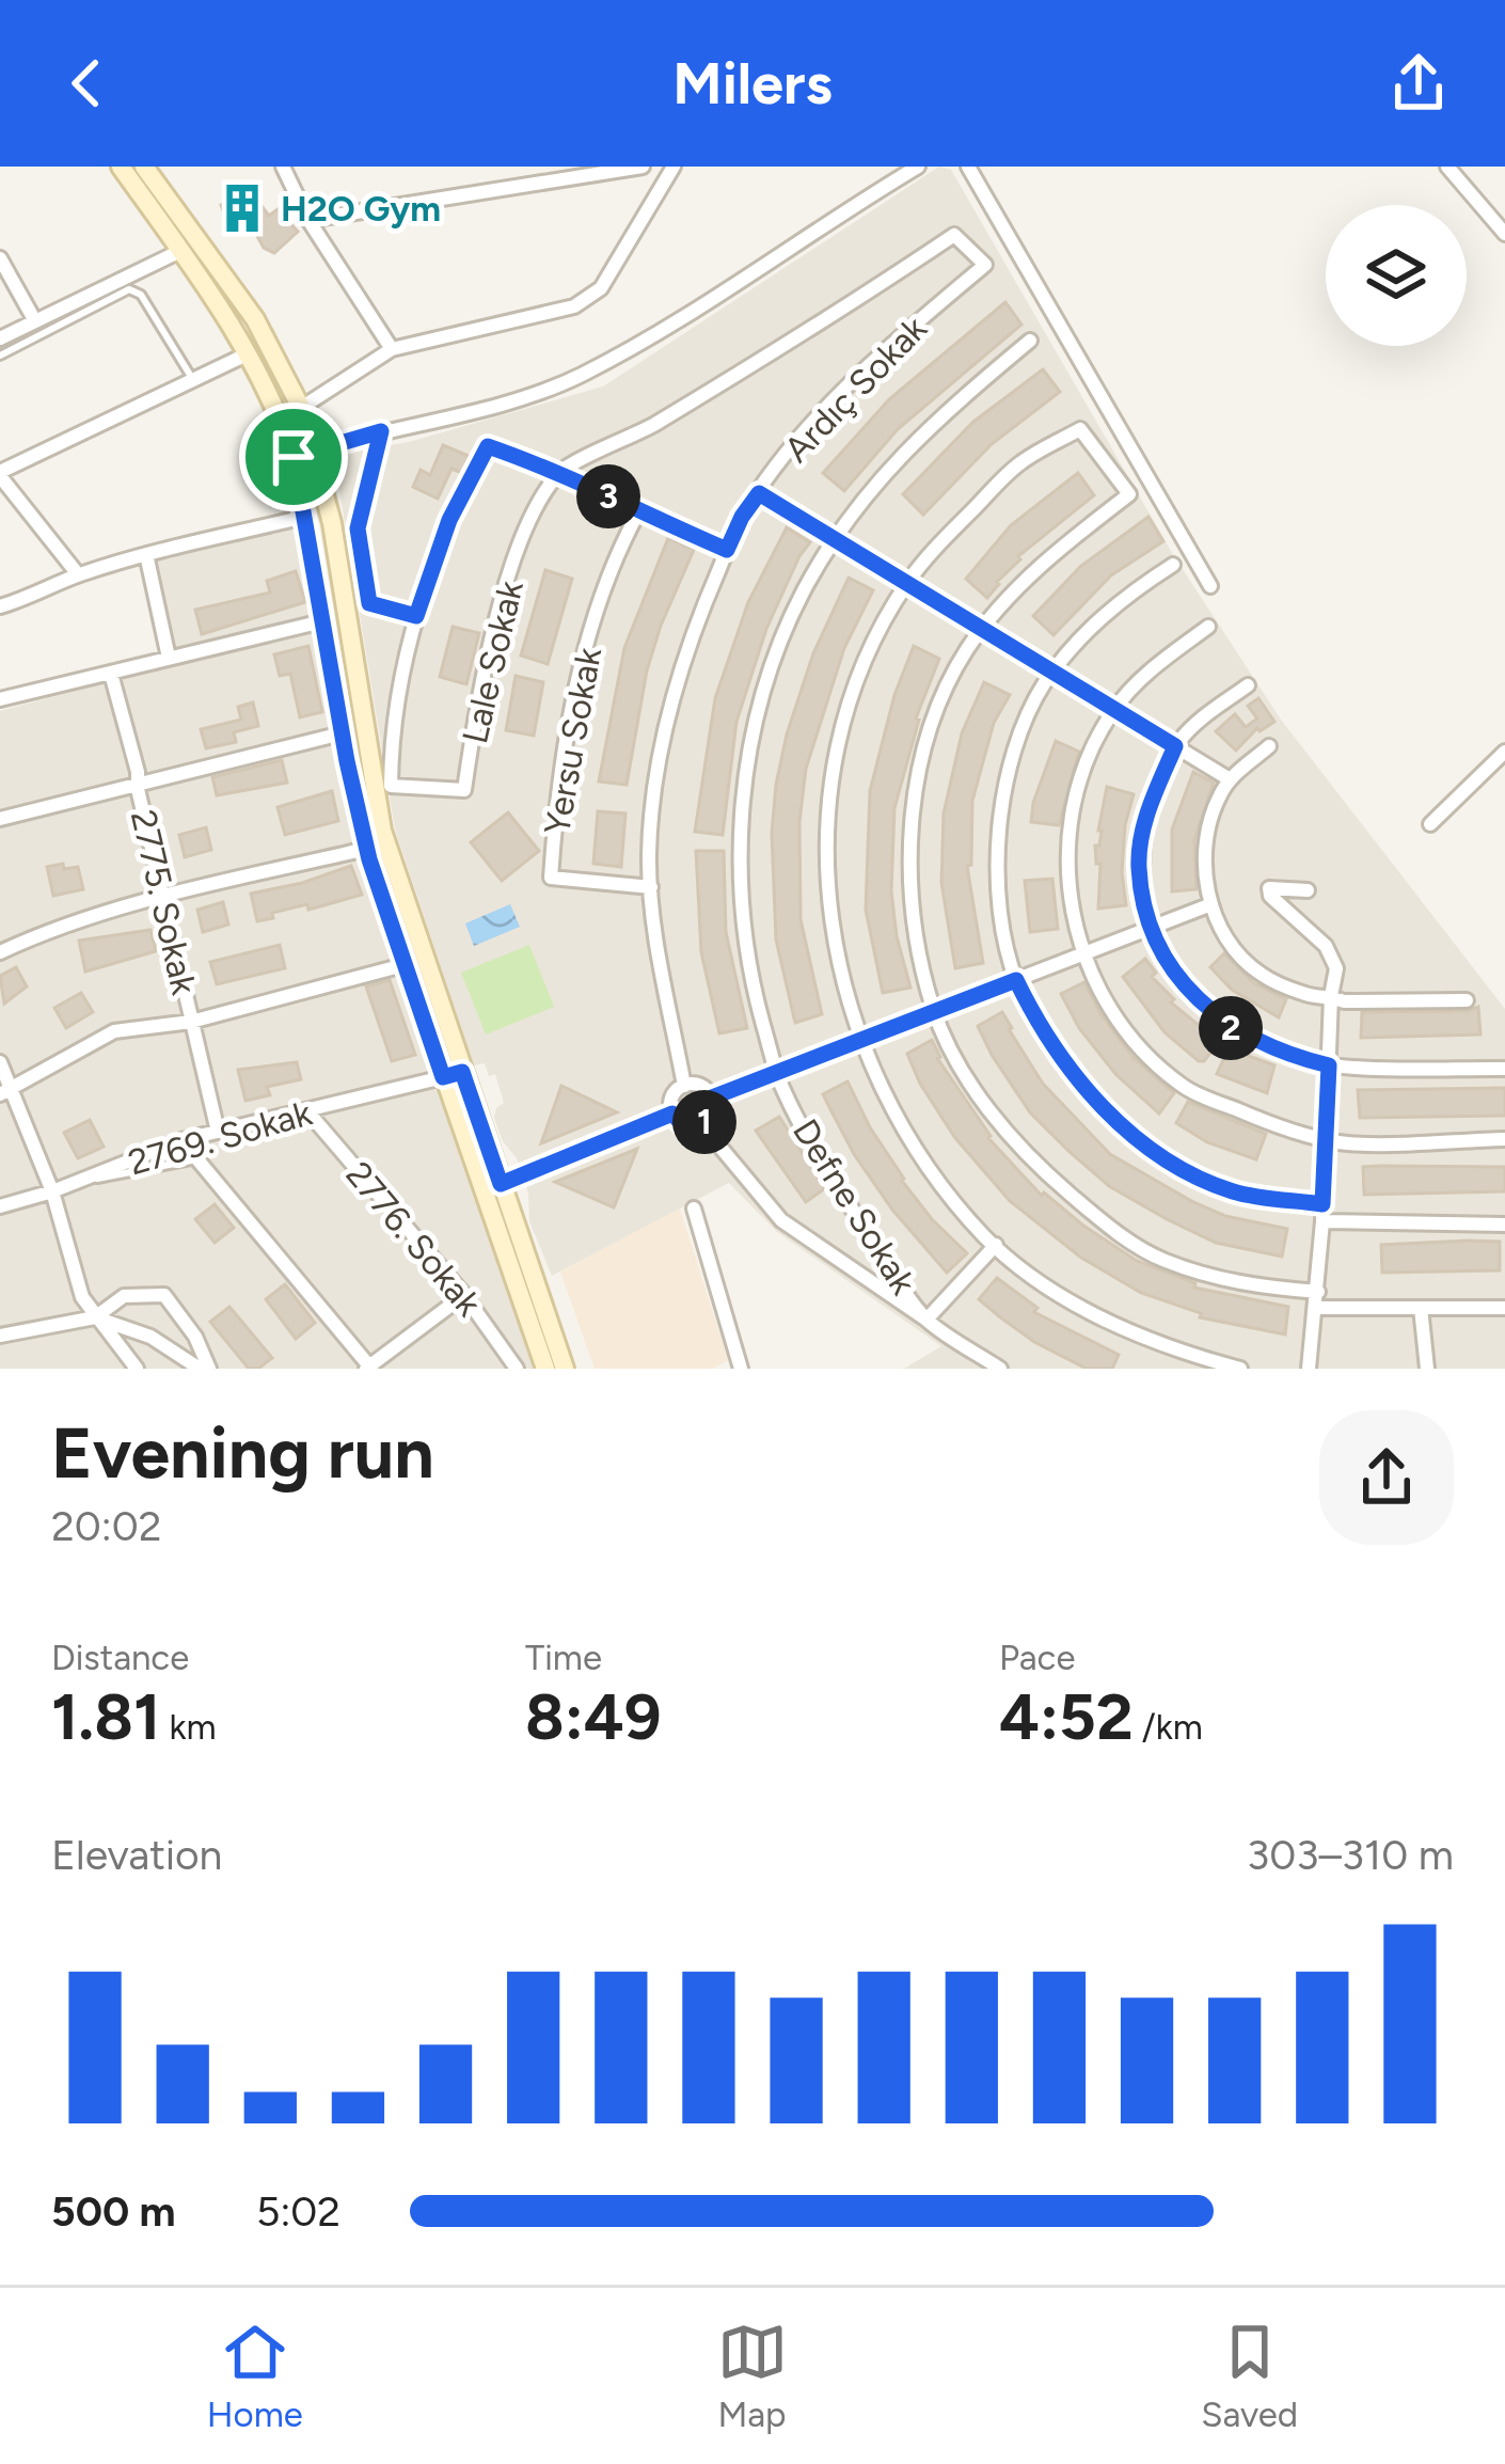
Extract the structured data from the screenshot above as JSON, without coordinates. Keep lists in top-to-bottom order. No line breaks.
{"streets":{"street":["Ardıç Sokak","Lale Sokak","Yersu Sokak","2775. Sokak","2769. Sokak","Defne Sokak","2776. Sokak"]},"crossings":[["Ardıç Sokak","Lale Sokak"],["Ardıç Sokak","Yersu Sokak"],["2775. Sokak","2769. Sokak"],["2769. Sokak","2776. Sokak"]],"places":{"building":["H2O Gym"]},"page":{"header":"Milers","pins":["3","2","1"],"heading":["Evening run","20:02"],"stats":[["Distance","1.81 km"],["Time","8:49"],["Pace","4:52 /km"]],"chart":["Elevation","303–310 m"],"list":[{"name":"500 m","note":"5:02"}],"tabs":["Home","Map","Saved"]}}
